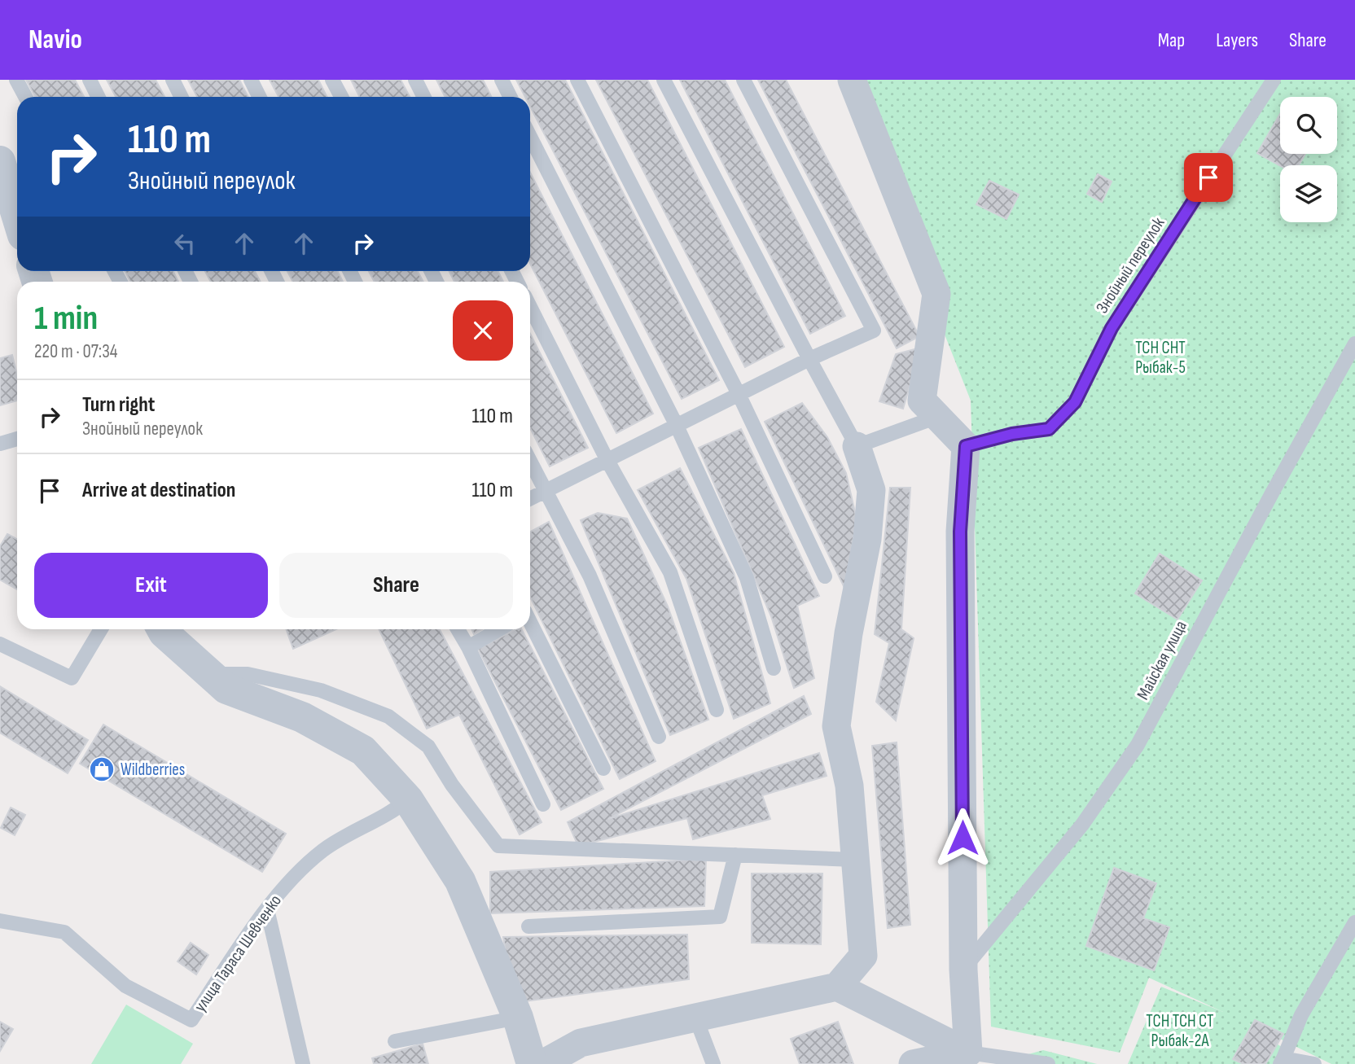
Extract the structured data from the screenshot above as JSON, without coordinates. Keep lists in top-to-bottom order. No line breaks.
{"streets":{"lane":["Знойный переулок","Майская улица","улица Тараса Шевченко"]},"parks":["ТСН СНТ Рыбак-5","ТСН ТСН СТ Рыбак-2А"],"places":{"shop":["Wildberries"]},"page":{"header":"Navio","nav":["Map","Layers","Share"],"turn":["110 m","Знойный переулок"],"heading":["1 min","220 m · 07:34"],"list":[{"name":"Turn right","note":"Знойный переулок","value":"110 m"},{"name":"Arrive at destination","value":"110 m"}],"buttons":["Exit","Share"]}}
